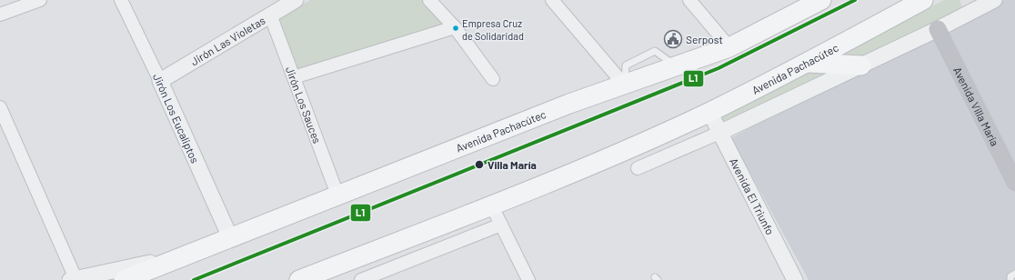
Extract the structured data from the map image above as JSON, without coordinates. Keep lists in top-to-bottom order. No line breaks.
{"streets":{"main road":["Avenida Pachacútec","Avenida Villa María"],"street":["Jirón Las Violetas","Jirón Los Sauces","Jirón Los Eucaliptos","Avenida El Triunfo"]},"crossings":[["Jirón Las Violetas","Jirón Los Sauces"],["Jirón Las Violetas","Jirón Los Eucaliptos"],["Avenida Pachacútec","Jirón Los Sauces"],["Avenida Pachacútec","Jirón Los Eucaliptos"],["Avenida Pachacútec","Avenida El Triunfo"]],"places":{"other":["Empresa Cruz de Solidaridad","Villa María"],"public building":["Serpost"]},"lines":["transit line L1"]}
